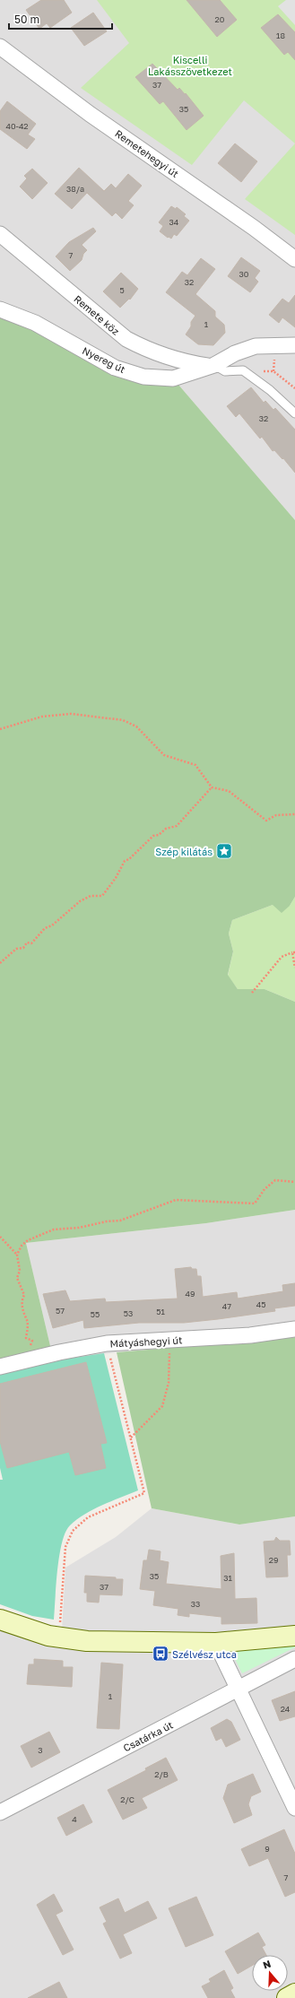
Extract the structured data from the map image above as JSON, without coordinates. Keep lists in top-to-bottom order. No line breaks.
{"streets":{"street":["Remetehegyi út","Remete köz","Nyereg út","Mátyáshegyi út","Csatárka út"]},"crossings":[["Remete köz","Nyereg út"]],"parks":["Kiscelli Lakásszövetkezet"],"places":{"place":["Szép kilátás"],"bus stop":["Szélvész utca"]},"house_numbers":["20","18","37","35","40-42","38/a","34","7","30","32","5","1","32","49","45","47","57","51","53","55","29","35","31","37","33","1","24","3","2/B","2/C","4","9","7"],"scale_bar":"50 m","north":"top"}
